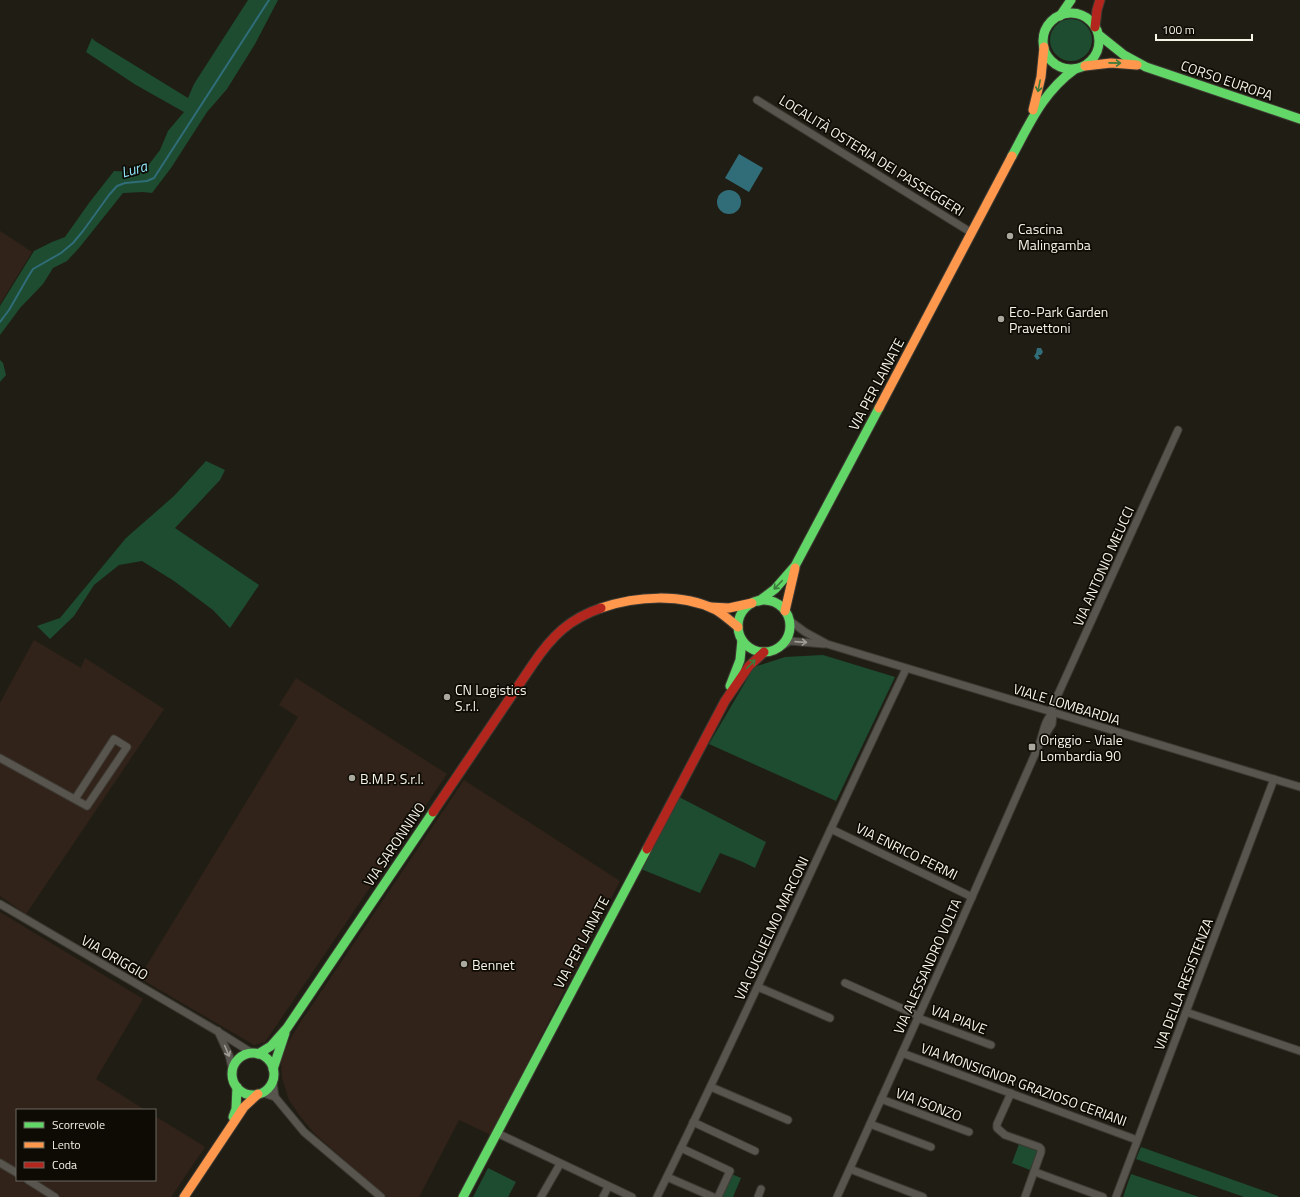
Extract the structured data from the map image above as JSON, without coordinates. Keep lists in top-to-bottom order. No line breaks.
{"streets":{"main road":["CORSO EUROPA","VIA PER LAINATE","VIA SARONNINO"],"street":["LOCALITÀ OSTERIA DEI PASSEGGERI","VIA ANTONIO MEUCCI","VIALE LOMBARDIA","VIA ENRICO FERMI","VIA GUGLIELMO MARCONI","VIA ORIGGIO","VIA ALESSANDRO VOLTA","VIA DELLA RESISTENZA","VIA PIAVE","VIA MONSIGNOR GRAZIOSO CERIANI","VIA ISONZO"]},"crossings":[["LOCALITÀ OSTERIA DEI PASSEGGERI","VIA PER LAINATE"],["VIA PER LAINATE","VIALE LOMBARDIA"],["VIA PER LAINATE","VIA SARONNINO"],["VIA ANTONIO MEUCCI","VIALE LOMBARDIA"],["VIA ANTONIO MEUCCI","VIA ALESSANDRO VOLTA"],["VIALE LOMBARDIA","VIA SARONNINO"],["VIALE LOMBARDIA","VIA GUGLIELMO MARCONI"],["VIALE LOMBARDIA","VIA ALESSANDRO VOLTA"],["VIALE LOMBARDIA","VIA DELLA RESISTENZA"],["VIA SARONNINO","VIA ORIGGIO"],["VIA ENRICO FERMI","VIA GUGLIELMO MARCONI"],["VIA ENRICO FERMI","VIA ALESSANDRO VOLTA"],["VIA ALESSANDRO VOLTA","VIA PIAVE"],["VIA ALESSANDRO VOLTA","VIA MONSIGNOR GRAZIOSO CERIANI"],["VIA ALESSANDRO VOLTA","VIA ISONZO"],["VIA DELLA RESISTENZA","VIA MONSIGNOR GRAZIOSO CERIANI"]],"water":["Lura"],"places":{"other":["Cascina Malingamba","Eco-Park Garden Pravettoni","CN Logistics S.r.l.","B.M.P. S.r.l.","Bennet"],"transit":["Origgio - Viale Lombardia 90"]},"legend":["Scorrevole","Lento","Coda"],"scale_bar":"100 m"}
